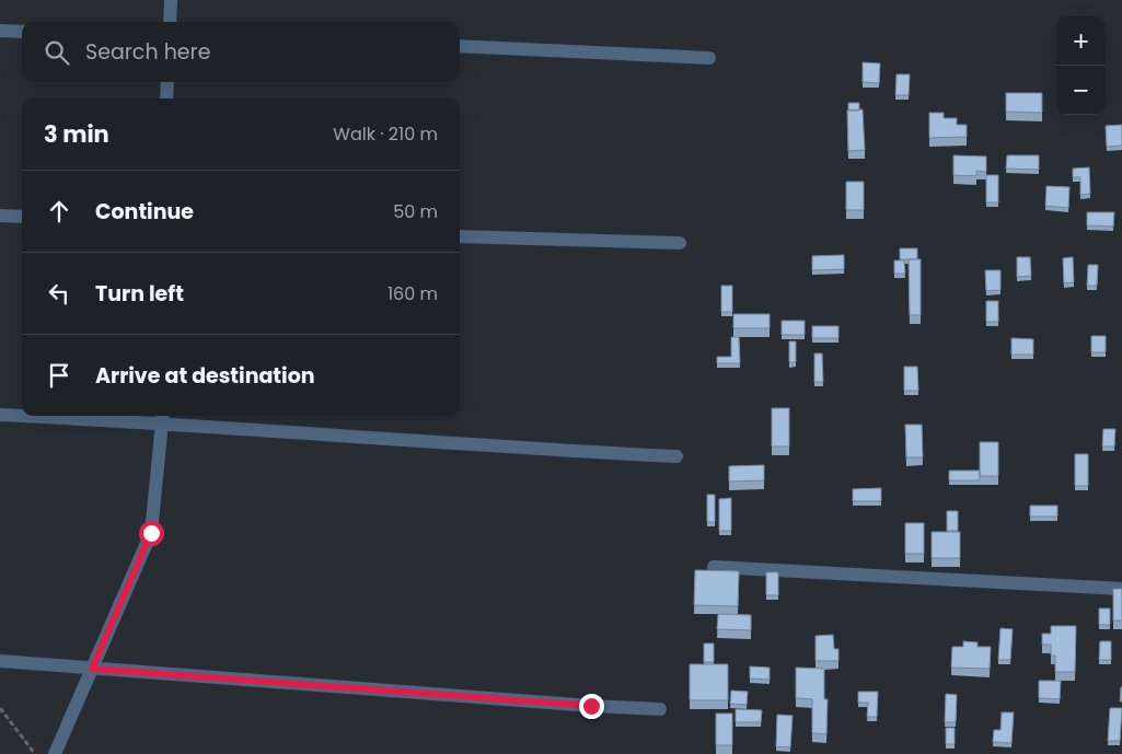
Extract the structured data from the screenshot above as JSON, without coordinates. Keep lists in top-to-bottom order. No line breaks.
{"page":{"map_buttons":["+","−"],"search":"Search here","heading":["3 min","Walk · 210 m"],"list":[["Continue","50 m"],["Turn left","160 m"],"Arrive at destination"]}}
